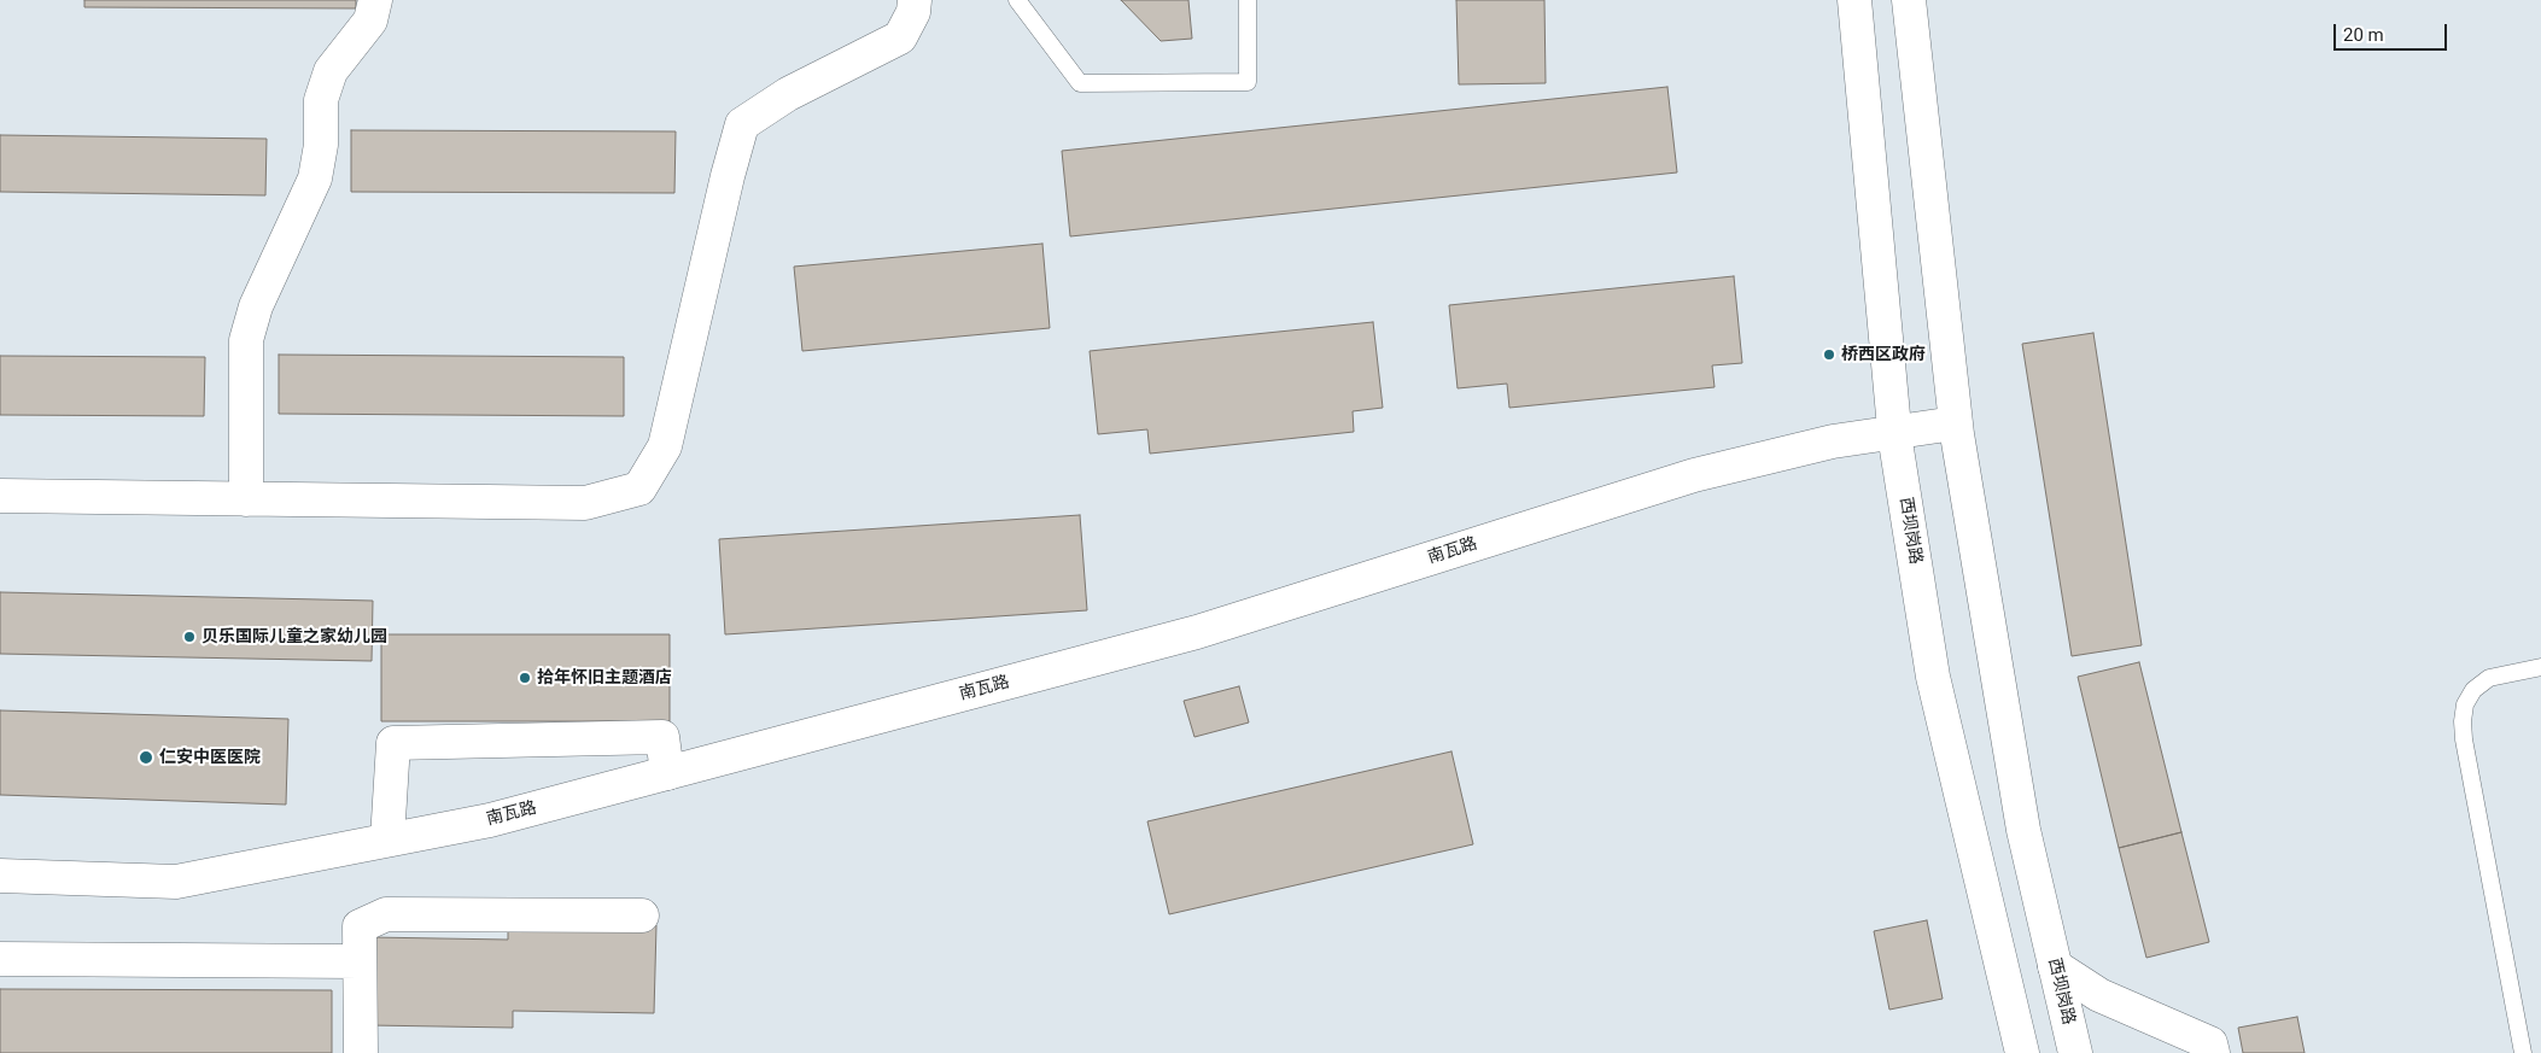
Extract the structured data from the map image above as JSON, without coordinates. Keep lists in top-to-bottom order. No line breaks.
{"streets":{"street":["西坝岗路","南瓦路"]},"crossings":[["西坝岗路","南瓦路"]],"places":["桥西区政府","贝乐国际儿童之家幼儿园","拾年怀旧主题酒店","仁安中医医院"],"scale_bar":"20 m"}
